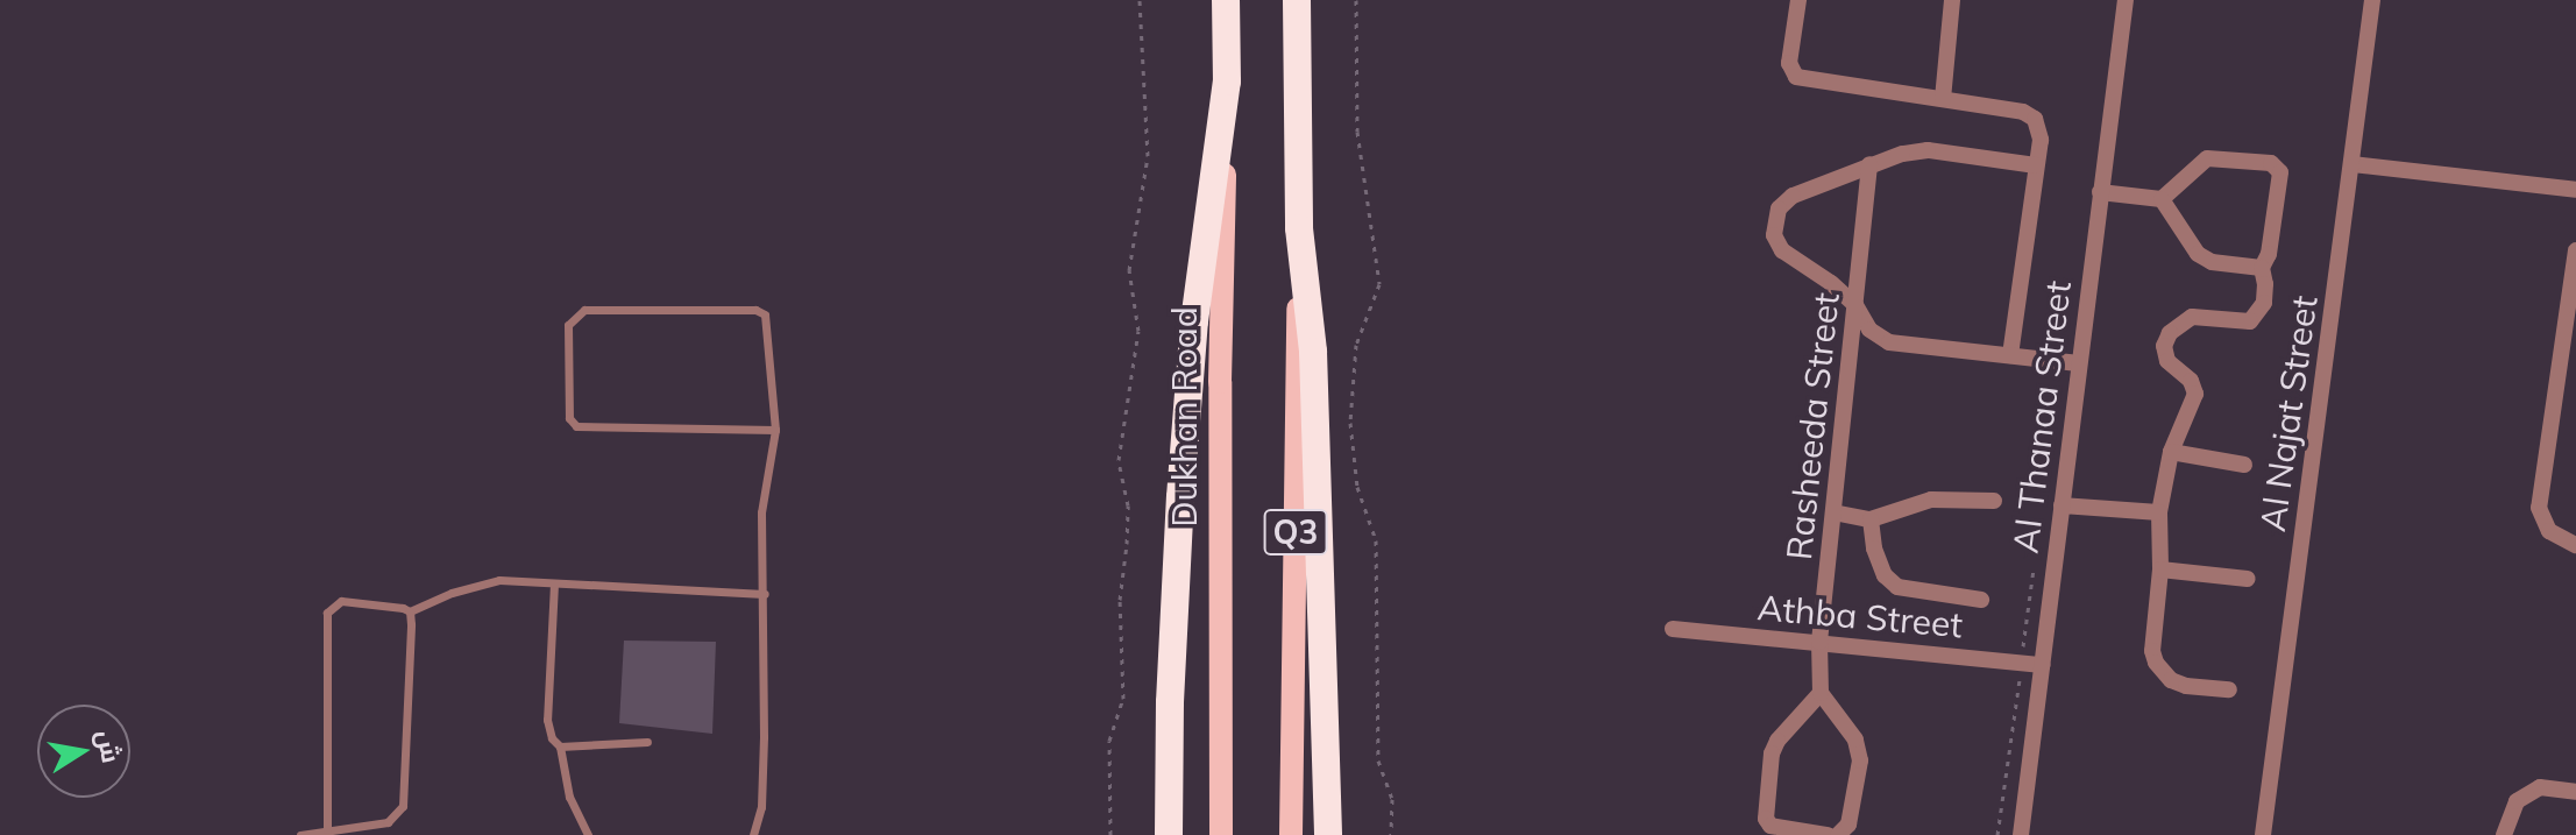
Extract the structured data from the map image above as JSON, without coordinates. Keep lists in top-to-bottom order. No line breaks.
{"streets":{"highway":["Dukhan Road","Q3"],"street":["Al Najat Street","Al Thanaa Street","Rasheeda Street","Athba Street"]},"crossings":[["Al Thanaa Street","Athba Street"],["Rasheeda Street","Athba Street"]],"north":"right"}
